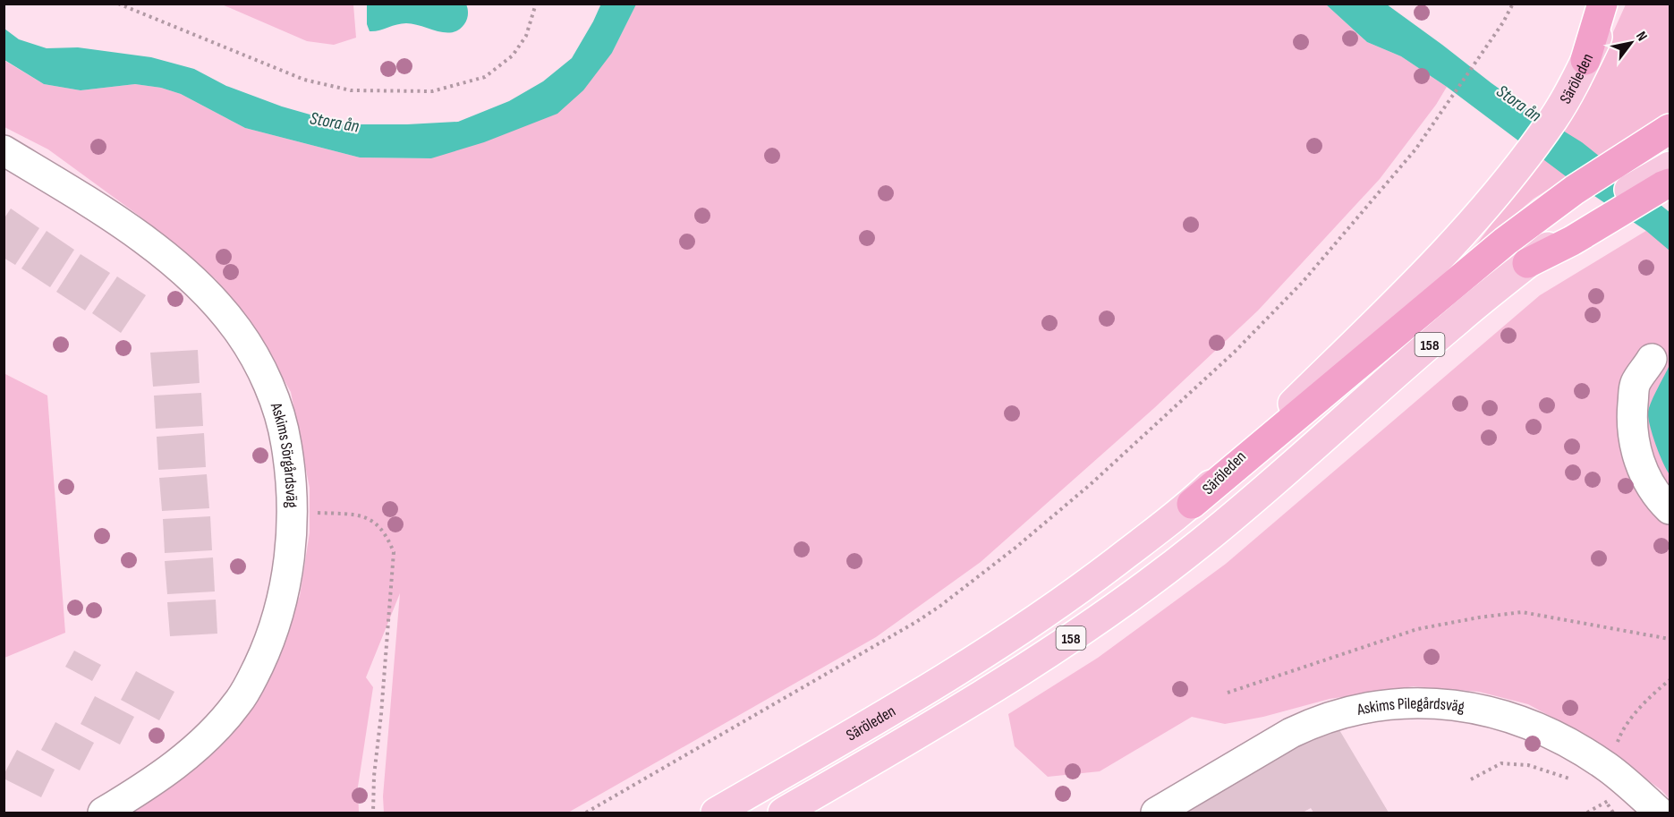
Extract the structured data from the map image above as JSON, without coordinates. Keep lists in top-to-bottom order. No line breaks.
{"streets":{"main road":["Säröleden","158"],"street":["Askims Sörgårdsväg","Askims Pilegårdsväg"]},"water":["Stora ån"],"north":"top right"}
